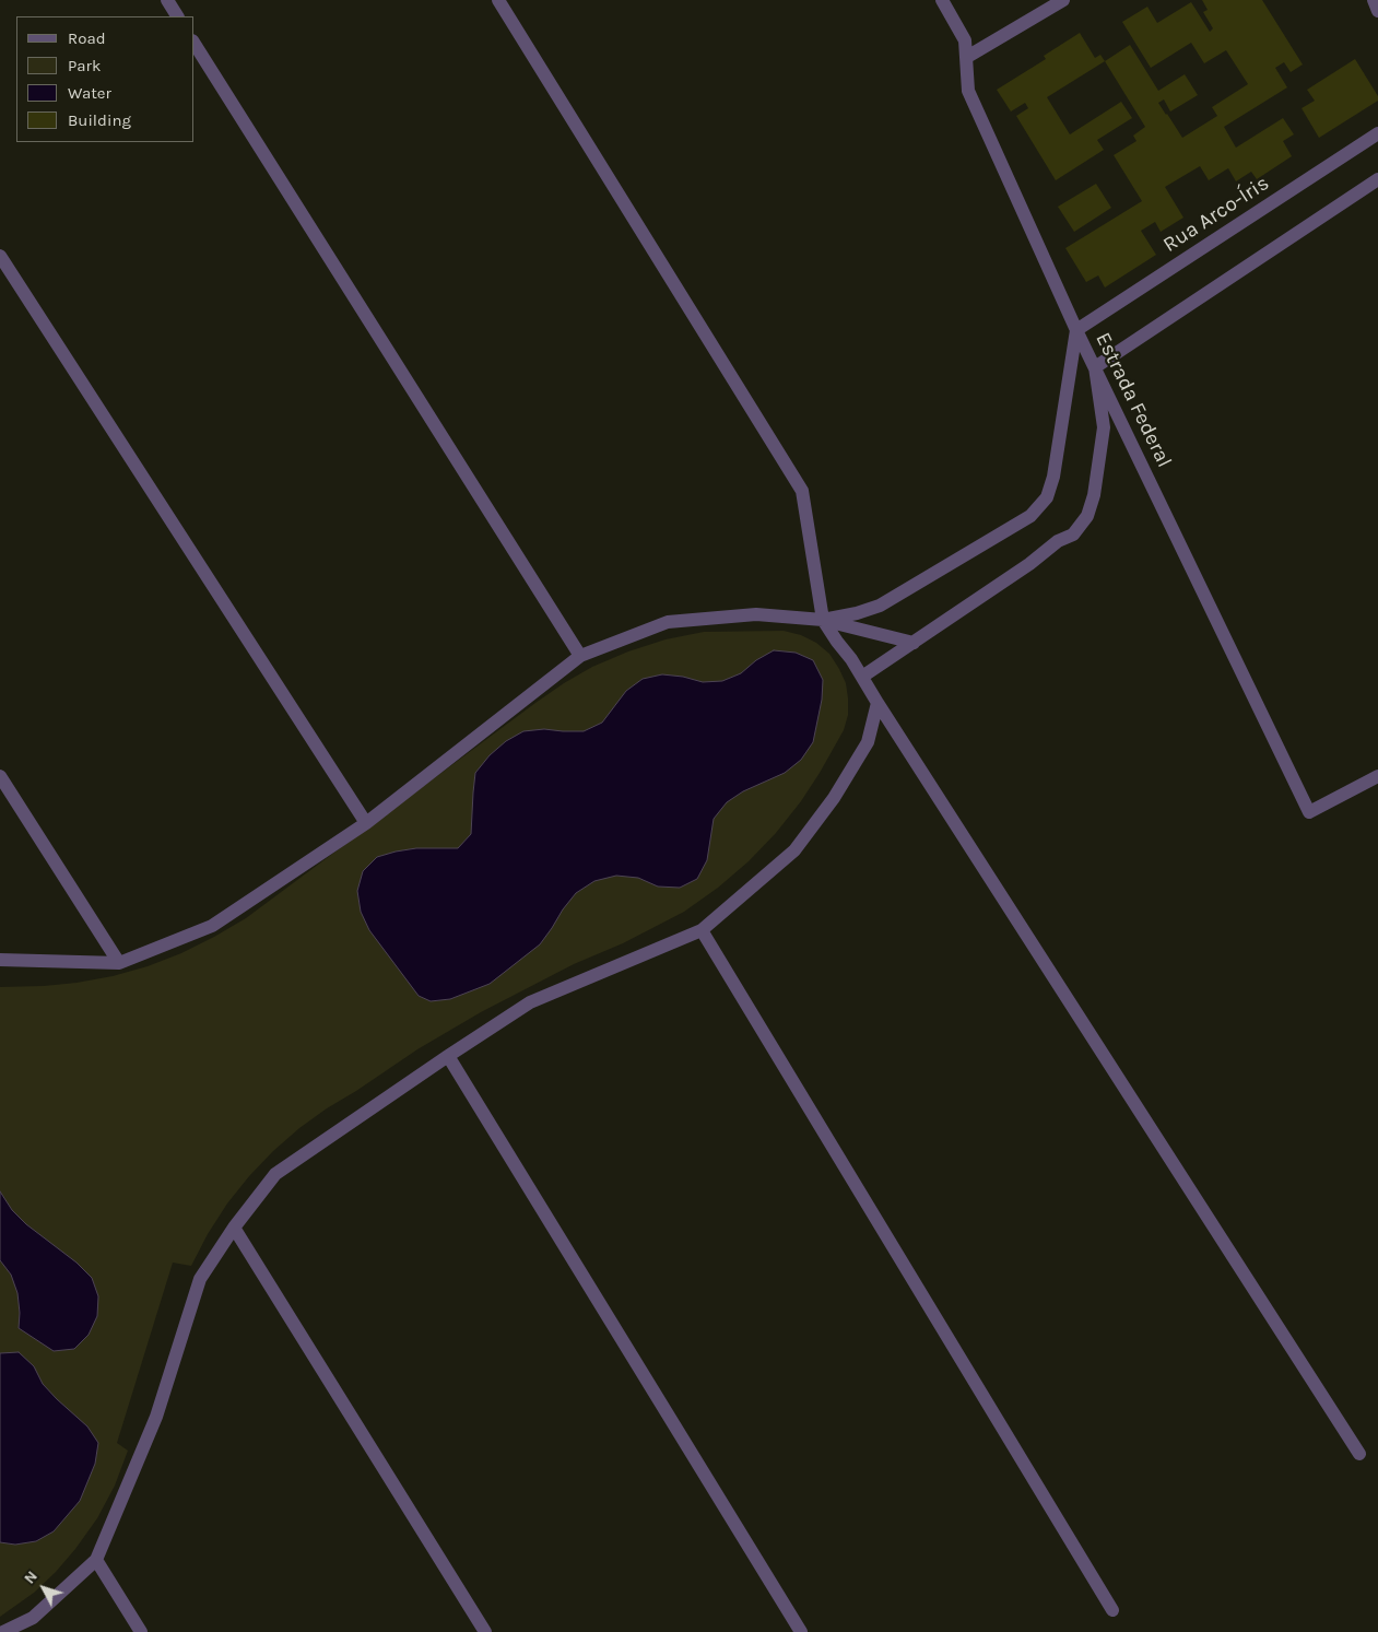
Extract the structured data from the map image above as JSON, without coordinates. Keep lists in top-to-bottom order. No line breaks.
{"streets":{"street":["Rua Arco-Íris","Estrada Federal"]},"crossings":[["Rua Arco-Íris","Estrada Federal"]],"legend":["Road","Park","Water","Building"],"north":"top left"}
